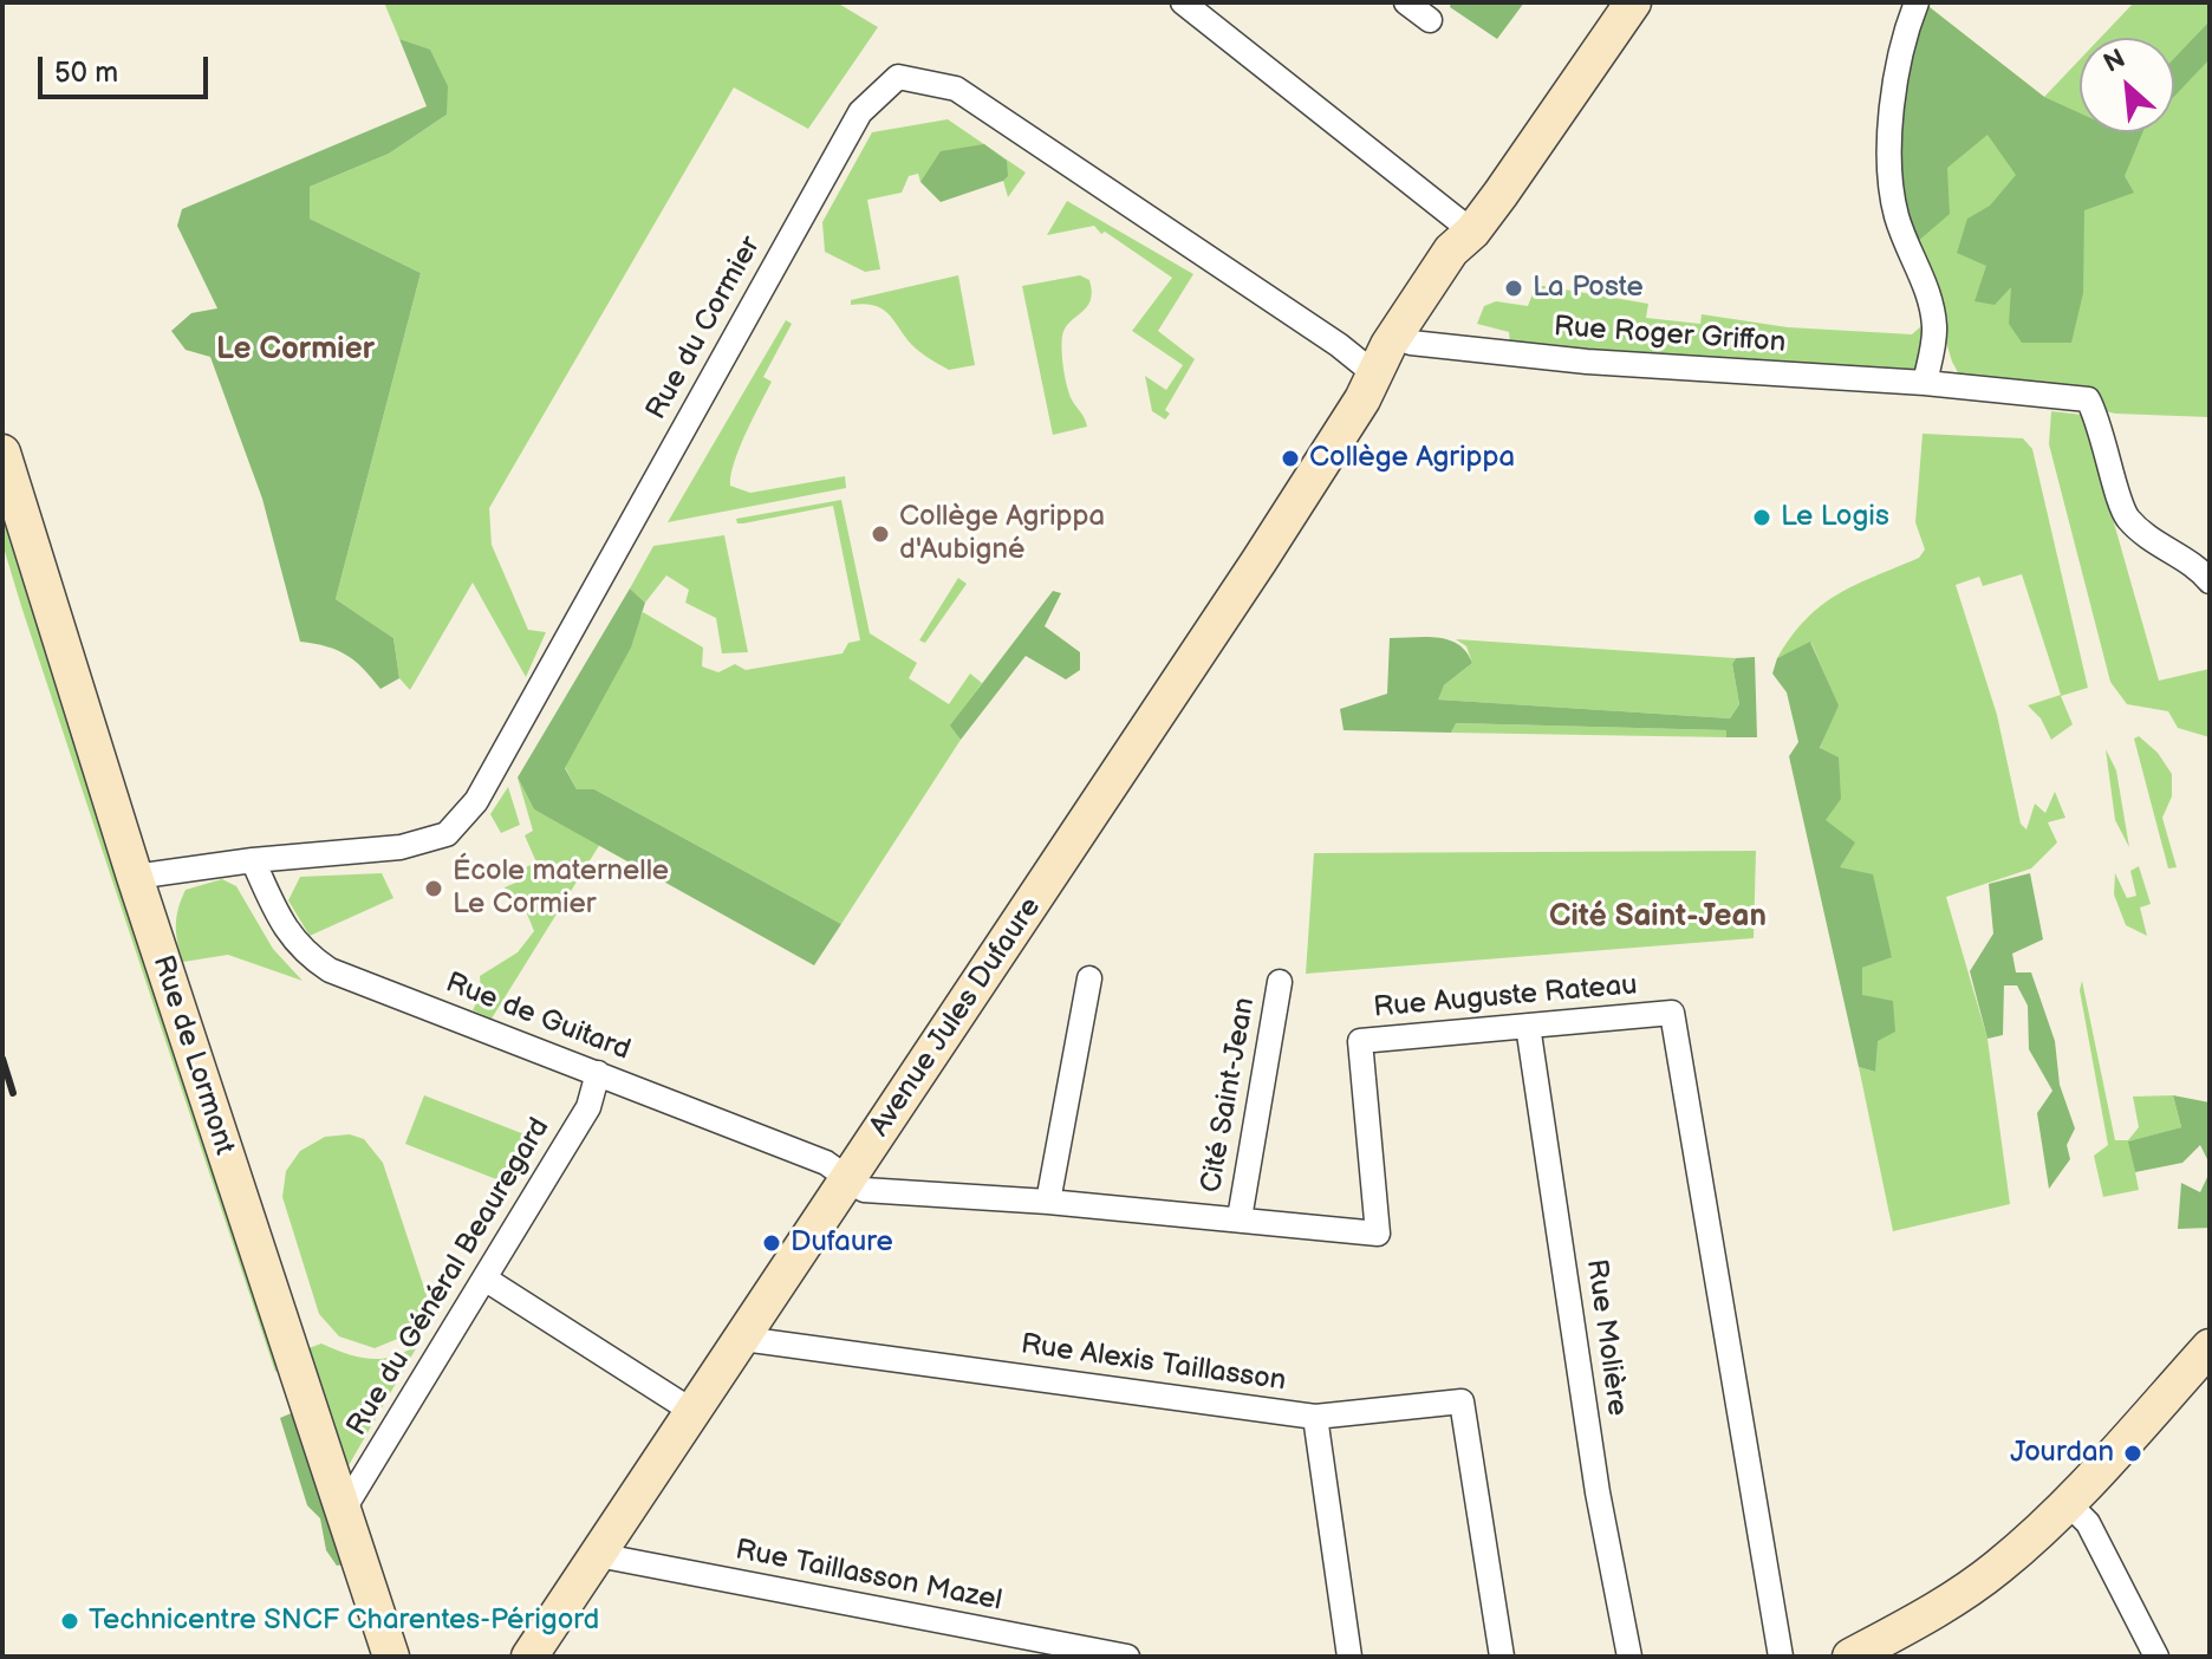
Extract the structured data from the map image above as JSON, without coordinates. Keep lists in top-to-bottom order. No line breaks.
{"streets":{"main road":["Avenue Jules Dufaure","Rue de Lormont"],"street":["Rue du Cormier","Rue Roger Griffon","Rue Auguste Rateau","Rue de Guitard","Cité Saint-Jean","Rue du Général Beauregard","Rue Molière","Rue Alexis Taillasson","Rue Taillasson Mazel"]},"crossings":[["Rue du Cormier","Rue de Guitard"],["Rue du Cormier","Avenue Jules Dufaure"],["Rue du Cormier","Rue de Lormont"],["Rue Auguste Rateau","Rue de Guitard"],["Rue Auguste Rateau","Avenue Jules Dufaure"],["Rue Auguste Rateau","Cité Saint-Jean"],["Rue Auguste Rateau","Rue Molière"],["Rue de Guitard","Avenue Jules Dufaure"],["Rue de Guitard","Rue du Général Beauregard"],["Avenue Jules Dufaure","Rue Alexis Taillasson"],["Avenue Jules Dufaure","Rue Taillasson Mazel"],["Rue de Lormont","Rue du Général Beauregard"]],"districts":["Le Cormier","Cité Saint-Jean"],"places":["La Poste","Collège Agrippa","Le Logis","Collège Agrippa d'Aubigné","École maternelle Le Cormier","Dufaure","Jourdan","Technicentre SNCF Charentes-Périgord"],"scale_bar":"50 m","north":"top left"}
